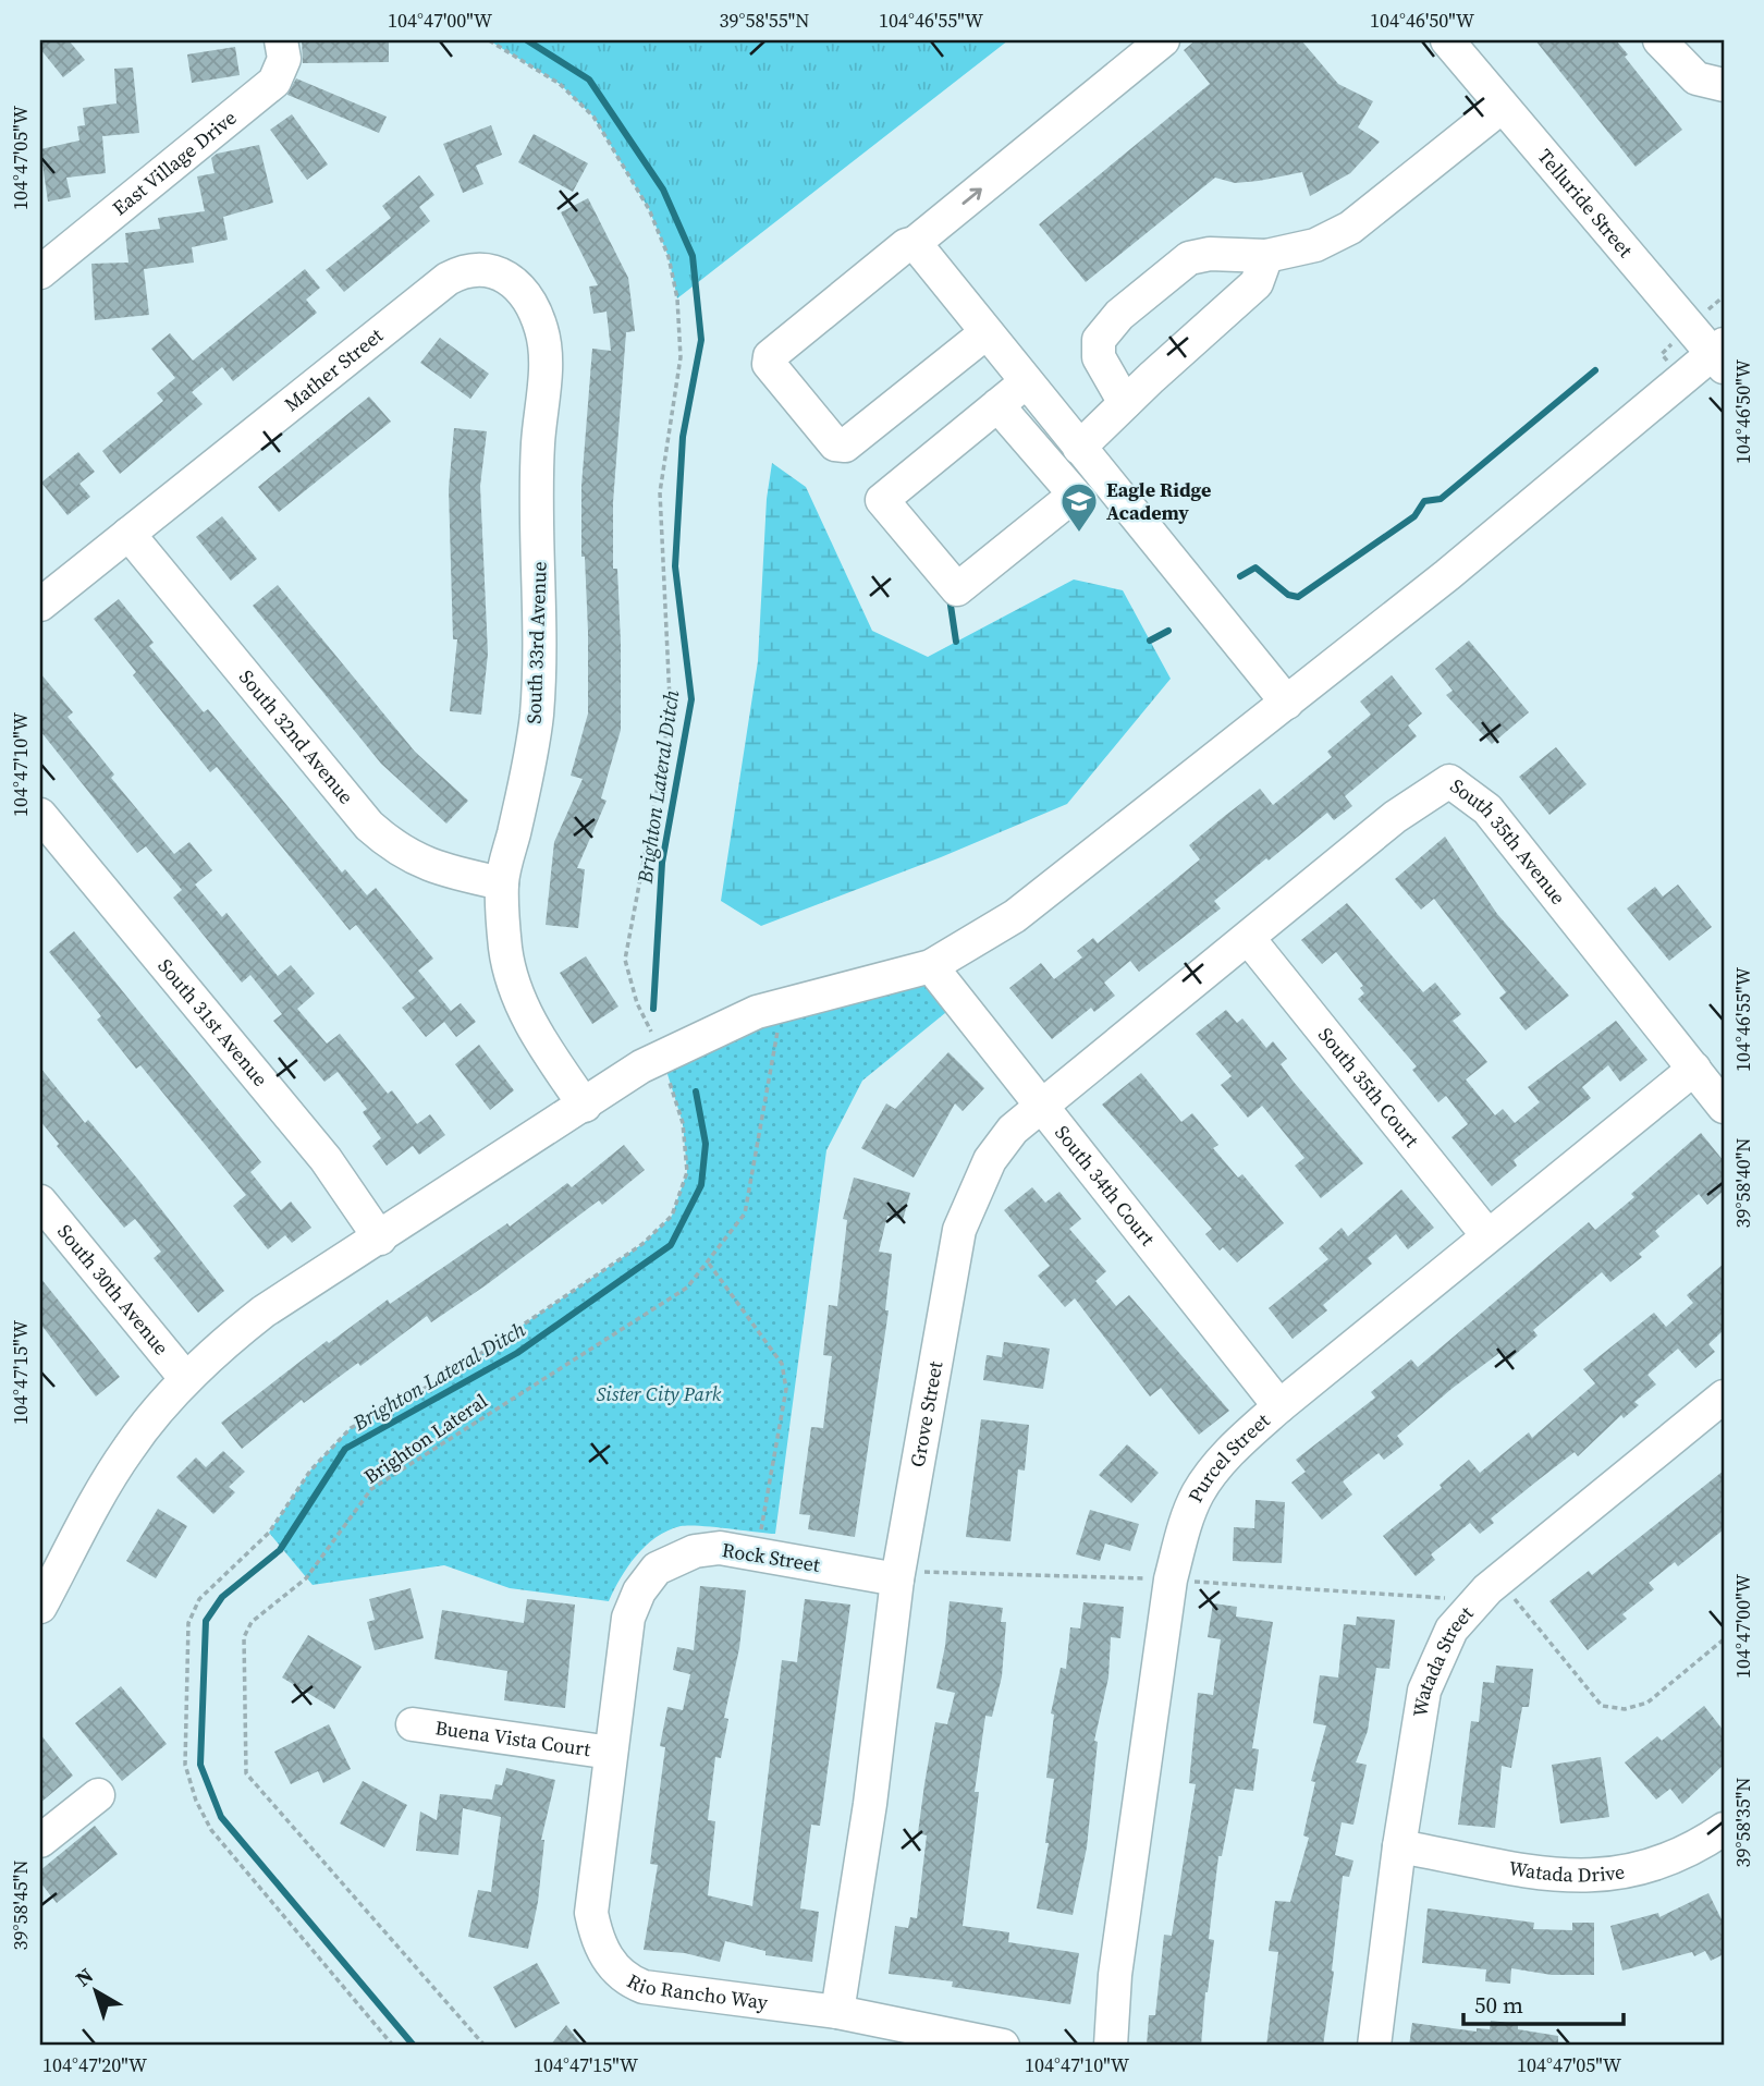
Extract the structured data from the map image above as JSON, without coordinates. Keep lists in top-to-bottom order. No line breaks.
{"streets":{"street":["East Village Drive","Telluride Street","Mather Street","South 33rd Avenue","South 32nd Avenue","South 35th Avenue","South 31st Avenue","South 35th Court","South 34th Court","South 30th Avenue","Grove Street","Purcel Street","Rock Street","Watada Street","Buena Vista Court","Watada Drive","Rio Rancho Way"],"path":["Brighton Lateral"]},"crossings":[["Mather Street","South 33rd Avenue"],["Mather Street","South 32nd Avenue"],["South 33rd Avenue","South 32nd Avenue"],["South 35th Avenue","South 35th Court"],["South 35th Avenue","Grove Street"],["South 35th Avenue","Purcel Street"],["South 35th Court","Grove Street"],["South 35th Court","Purcel Street"],["South 34th Court","Grove Street"],["South 34th Court","Purcel Street"],["Grove Street","Rock Street"],["Grove Street","Rio Rancho Way"],["Rock Street","Buena Vista Court"],["Rock Street","Rio Rancho Way"],["Watada Street","Watada Drive"],["Buena Vista Court","Rio Rancho Way"]],"water":["Brighton Lateral Ditch"],"parks":["Sister City Park"],"places":{"school or university":["Eagle Ridge Academy"]},"scale_bar":"50 m","north":"top left","coordinates":["104°47'00\"W","39°58'55\"N","104°46'55\"W","104°46'50\"W","104°47'05\"W","104°47'10\"W","39°58'40\"N","104°47'15\"W","39°58'35\"N","39°58'45\"N","104°47'20\"W"]}
